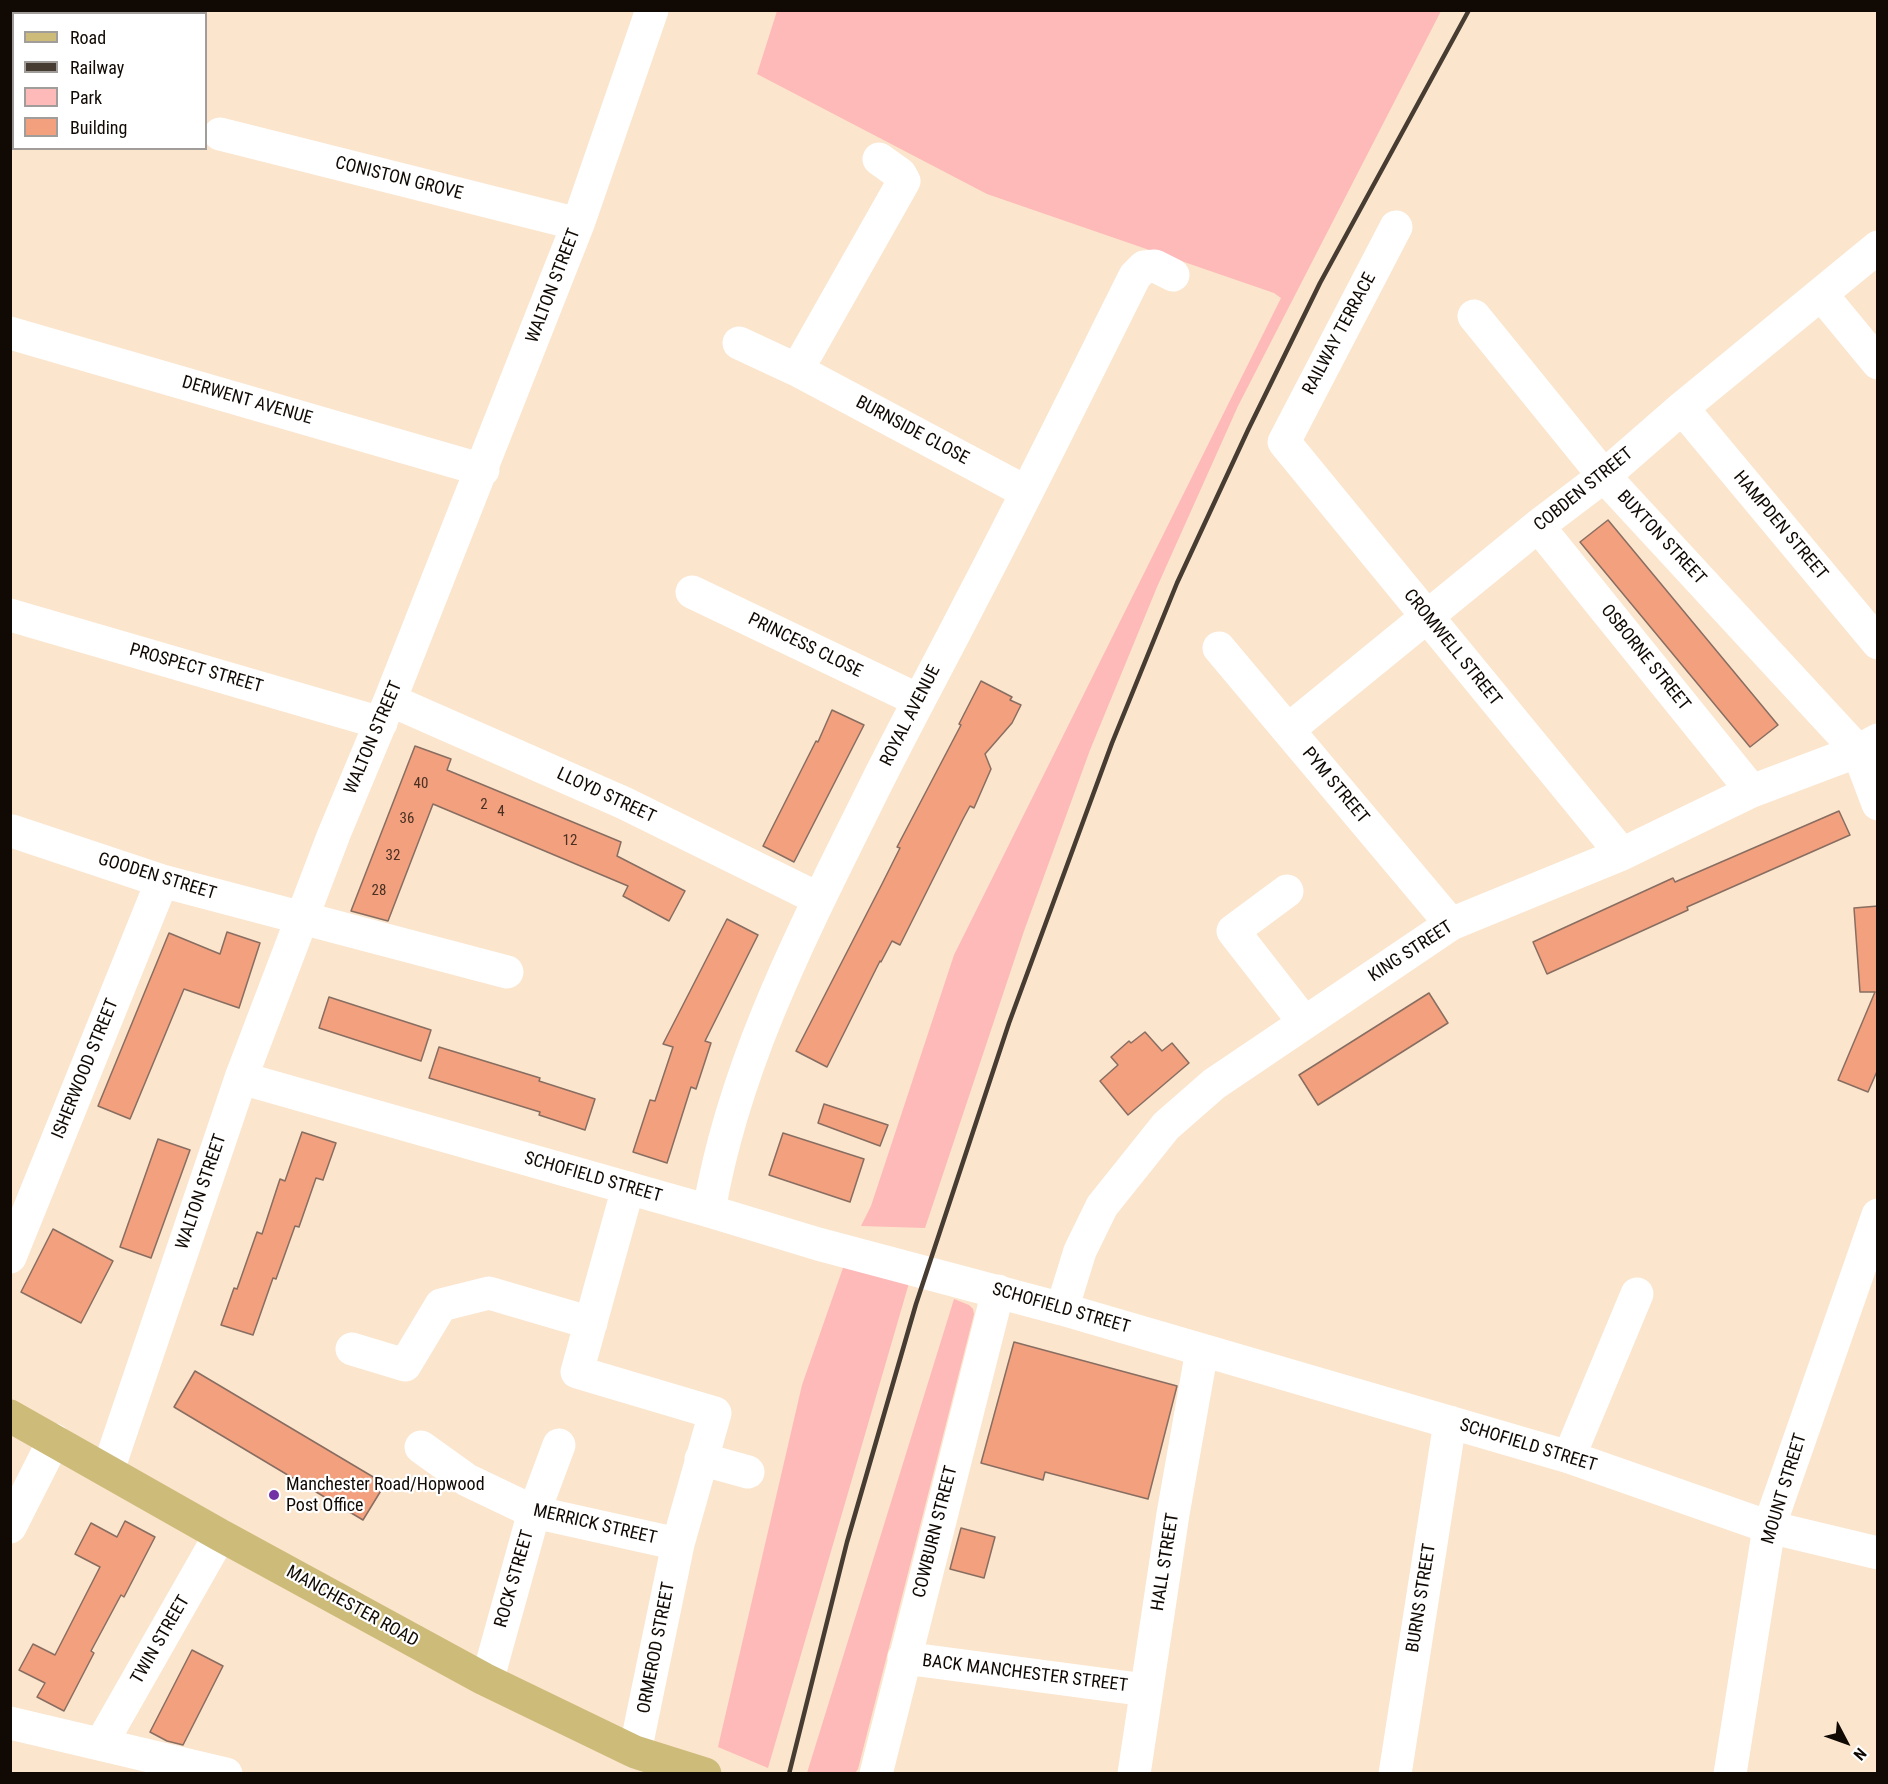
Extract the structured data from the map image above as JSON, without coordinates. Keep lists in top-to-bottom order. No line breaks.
{"streets":{"main road":["MANCHESTER ROAD"],"street":["CONISTON GROVE","WALTON STREET","RAILWAY TERRACE","DERWENT AVENUE","BURNSIDE CLOSE","COBDEN STREET","HAMPDEN STREET","BUXTON STREET","PRINCESS CLOSE","CROMWELL STREET","OSBORNE STREET","PROSPECT STREET","ROYAL AVENUE","PYM STREET","LLOYD STREET","GOODEN STREET","KING STREET","ISHERWOOD STREET","SCHOFIELD STREET","MOUNT STREET","MERRICK STREET","COWBURN STREET","HALL STREET","ROCK STREET","BURNS STREET","TWIN STREET","ORMEROD STREET","BACK MANCHESTER STREET"]},"crossings":[["CONISTON GROVE","WALTON STREET"],["WALTON STREET","DERWENT AVENUE"],["WALTON STREET","PROSPECT STREET"],["WALTON STREET","LLOYD STREET"],["WALTON STREET","GOODEN STREET"],["WALTON STREET","SCHOFIELD STREET"],["WALTON STREET","MANCHESTER ROAD"],["RAILWAY TERRACE","CROMWELL STREET"],["BURNSIDE CLOSE","ROYAL AVENUE"],["COBDEN STREET","HAMPDEN STREET"],["COBDEN STREET","BUXTON STREET"],["COBDEN STREET","CROMWELL STREET"],["COBDEN STREET","OSBORNE STREET"],["COBDEN STREET","PYM STREET"],["BUXTON STREET","KING STREET"],["PRINCESS CLOSE","ROYAL AVENUE"],["CROMWELL STREET","KING STREET"],["OSBORNE STREET","KING STREET"],["PROSPECT STREET","LLOYD STREET"],["ROYAL AVENUE","LLOYD STREET"],["ROYAL AVENUE","SCHOFIELD STREET"],["PYM STREET","KING STREET"],["GOODEN STREET","ISHERWOOD STREET"],["KING STREET","SCHOFIELD STREET"],["SCHOFIELD STREET","MOUNT STREET"],["SCHOFIELD STREET","COWBURN STREET"],["SCHOFIELD STREET","HALL STREET"],["SCHOFIELD STREET","BURNS STREET"],["MERRICK STREET","ROCK STREET"],["MERRICK STREET","ORMEROD STREET"],["COWBURN STREET","BACK MANCHESTER STREET"],["HALL STREET","BACK MANCHESTER STREET"],["ROCK STREET","MANCHESTER ROAD"],["MANCHESTER ROAD","TWIN STREET"],["MANCHESTER ROAD","ORMEROD STREET"]],"places":["Manchester Road/Hopwood Post Office"],"house_numbers":["40","2","4","36","12","32","28"],"legend":["Road","Railway","Park","Building"],"north":"bottom right"}
